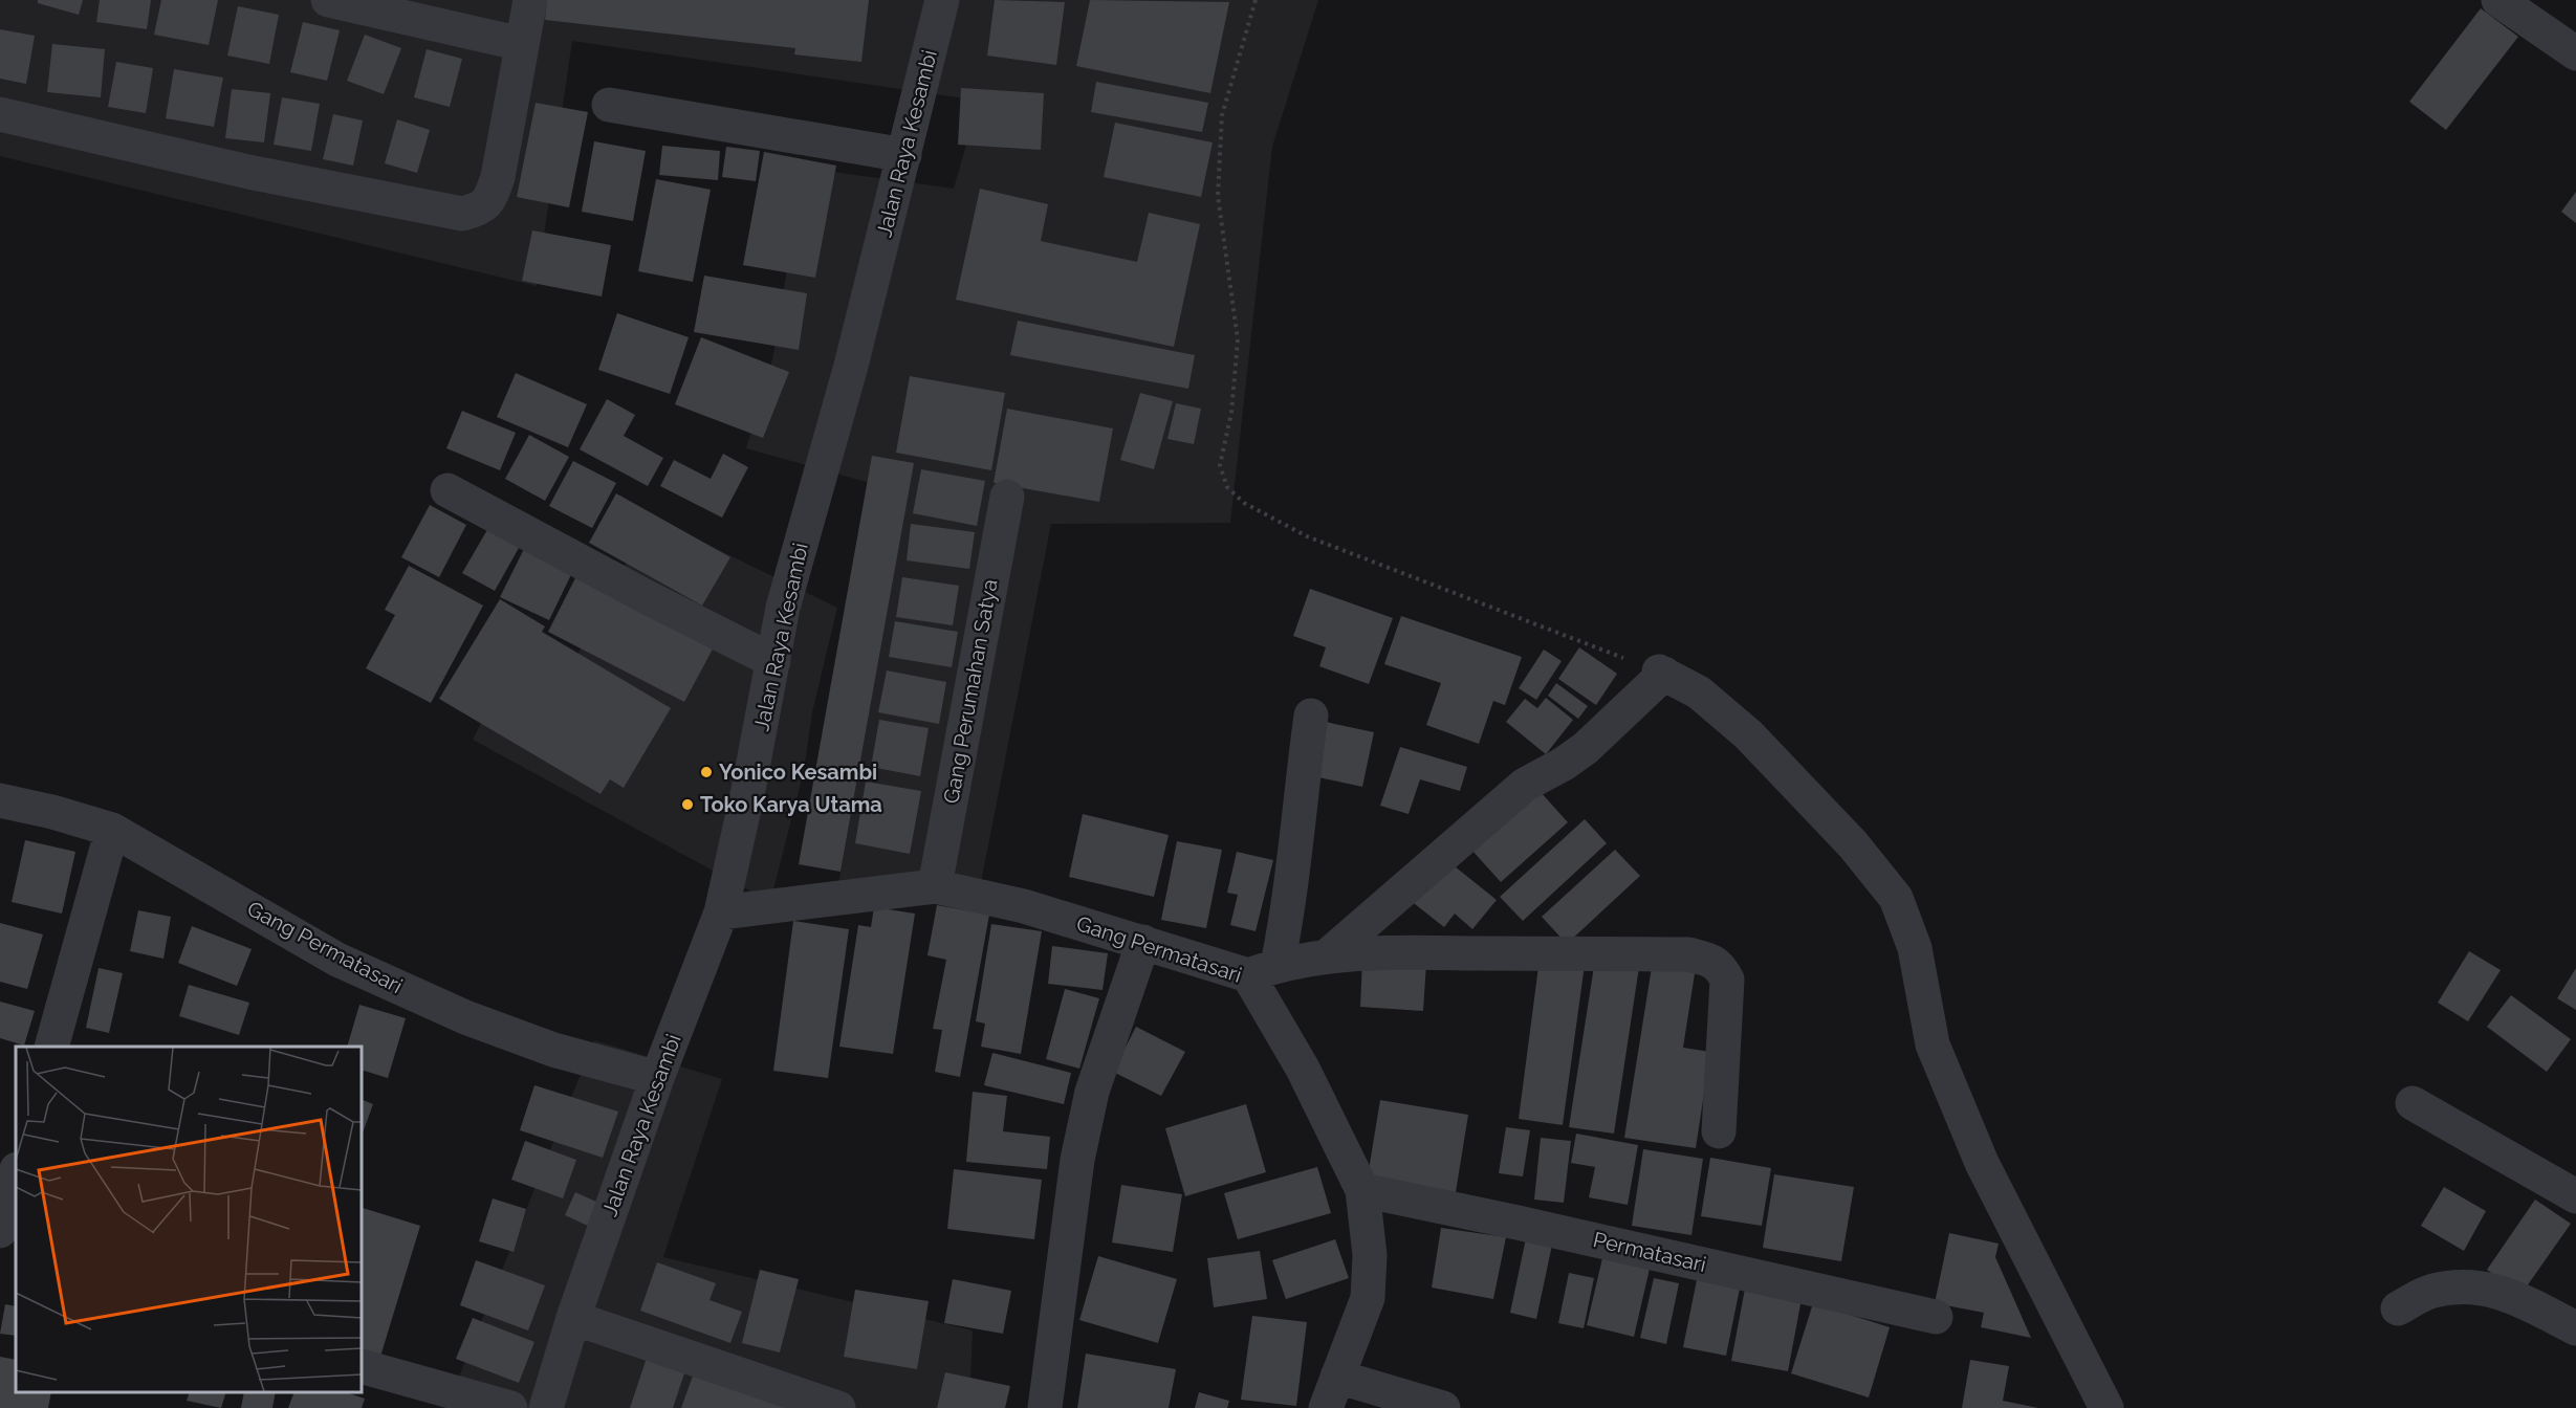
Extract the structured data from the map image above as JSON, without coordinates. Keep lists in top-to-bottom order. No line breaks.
{"streets":{"street":["Jalan Raya Kesambi","Gang Perumahan Satya","Gang Permatasari","Permatasari"]},"crossings":[["Jalan Raya Kesambi","Gang Permatasari"],["Gang Perumahan Satya","Gang Permatasari"],["Gang Permatasari","Permatasari"]],"places":["Yonico Kesambi","Toko Karya Utama"]}
